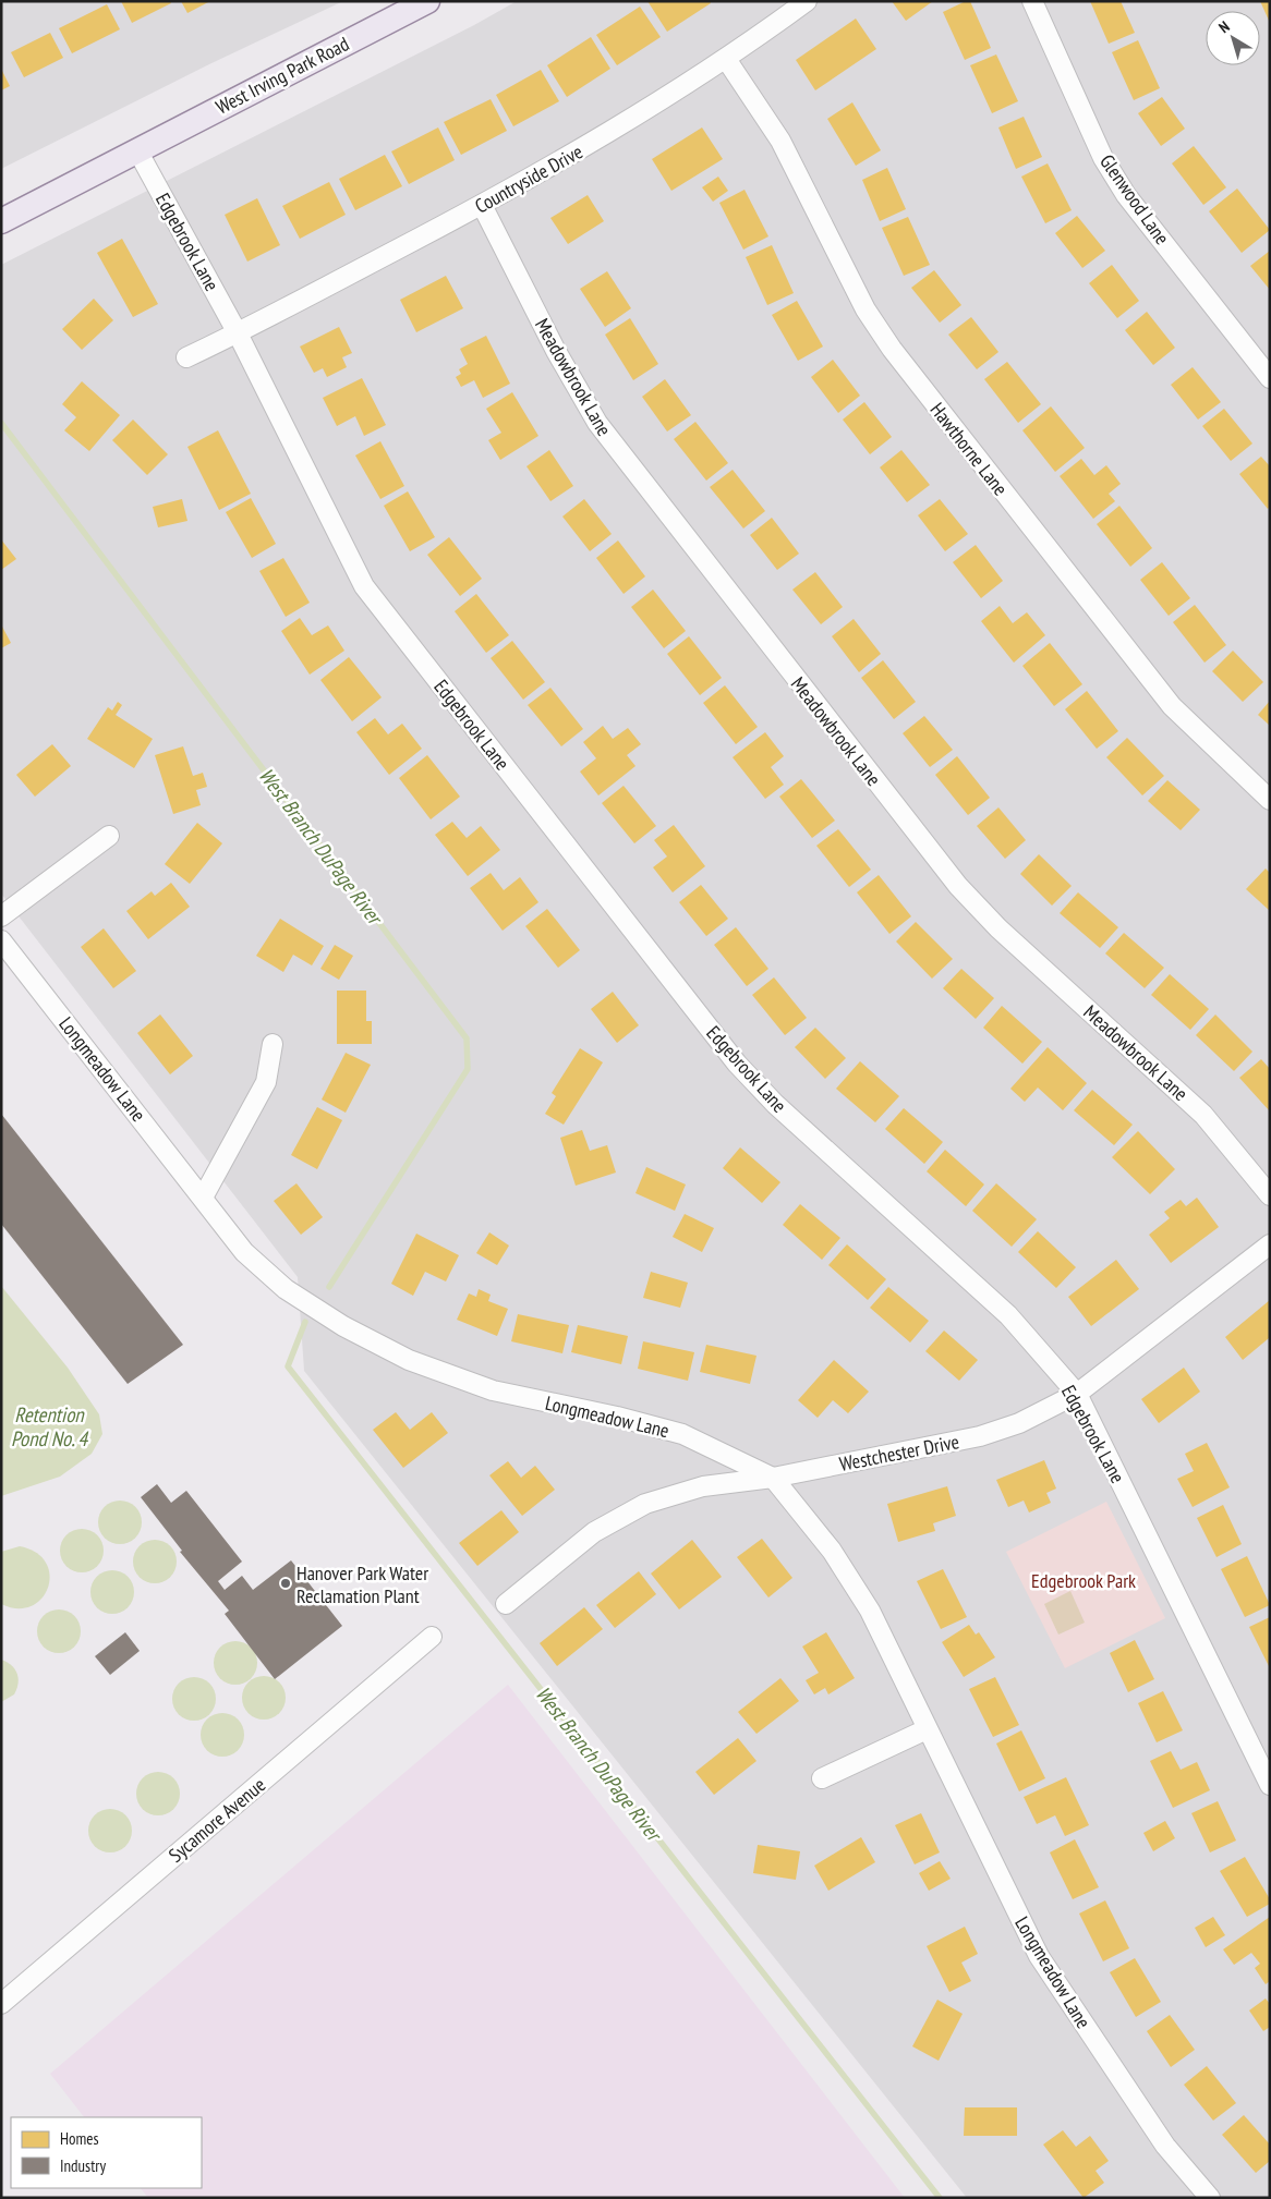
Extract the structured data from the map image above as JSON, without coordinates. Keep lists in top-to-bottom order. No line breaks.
{"streets":{"main road":["West Irving Park Road"],"street":["Countryside Drive","Glenwood Lane","Edgebrook Lane","Meadowbrook Lane","Hawthorne Lane","Longmeadow Lane","Westchester Drive","Sycamore Avenue"]},"crossings":[["West Irving Park Road","Edgebrook Lane"],["Countryside Drive","Edgebrook Lane"],["Countryside Drive","Meadowbrook Lane"],["Countryside Drive","Hawthorne Lane"],["Edgebrook Lane","Westchester Drive"],["Longmeadow Lane","Westchester Drive"]],"water":["West Branch DuPage River","Retention Pond No. 4"],"parks":["Edgebrook Park"],"places":["Hanover Park Water Reclamation Plant"],"legend":["Homes","Industry"],"north":"top left"}
